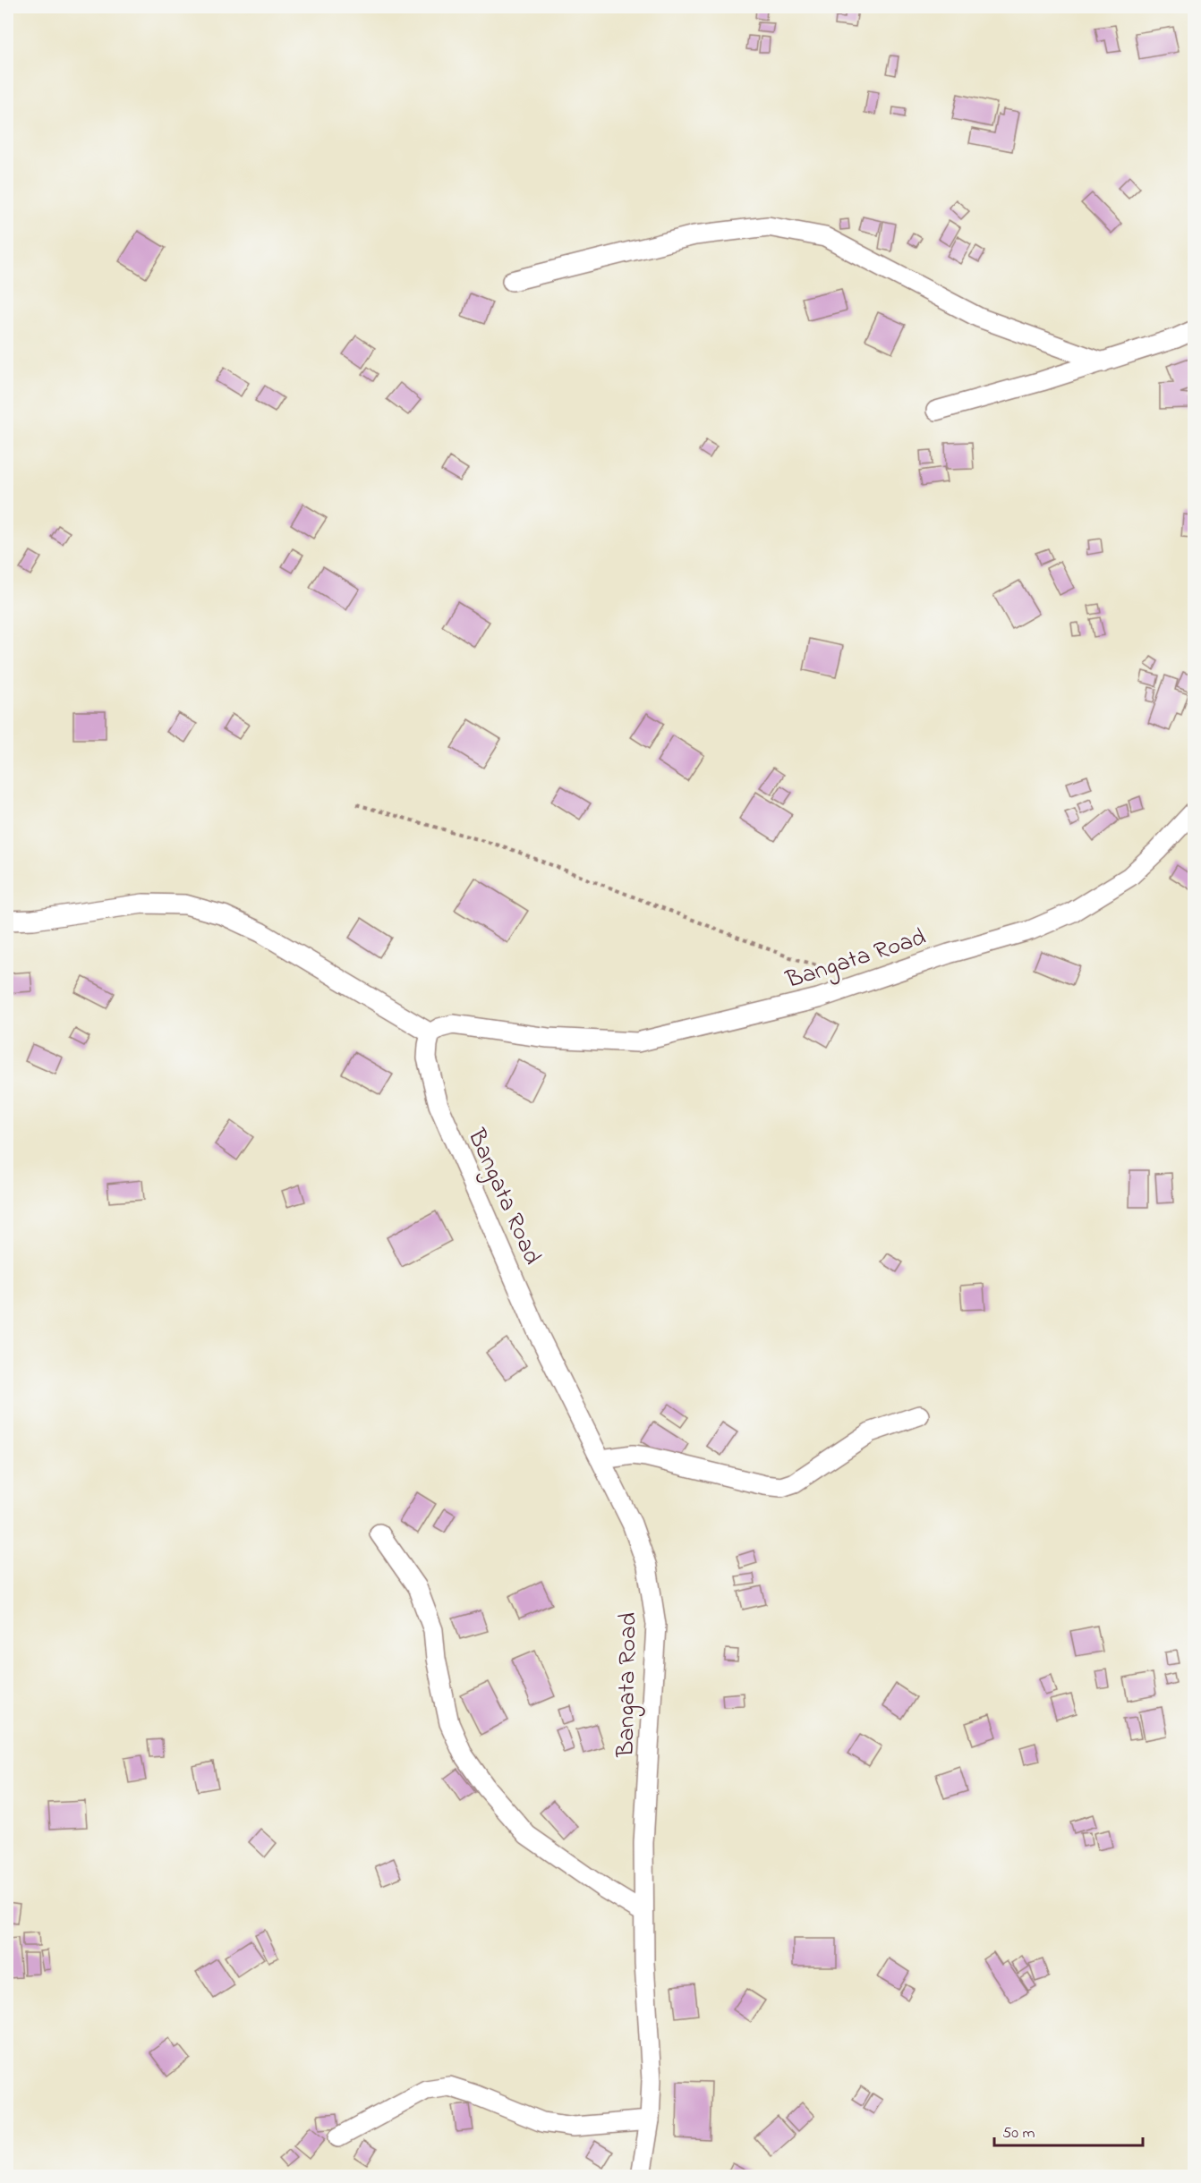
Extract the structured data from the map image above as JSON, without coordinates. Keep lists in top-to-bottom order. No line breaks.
{"streets":{"street":["Bangata Road"]},"scale_bar":"50 m"}
